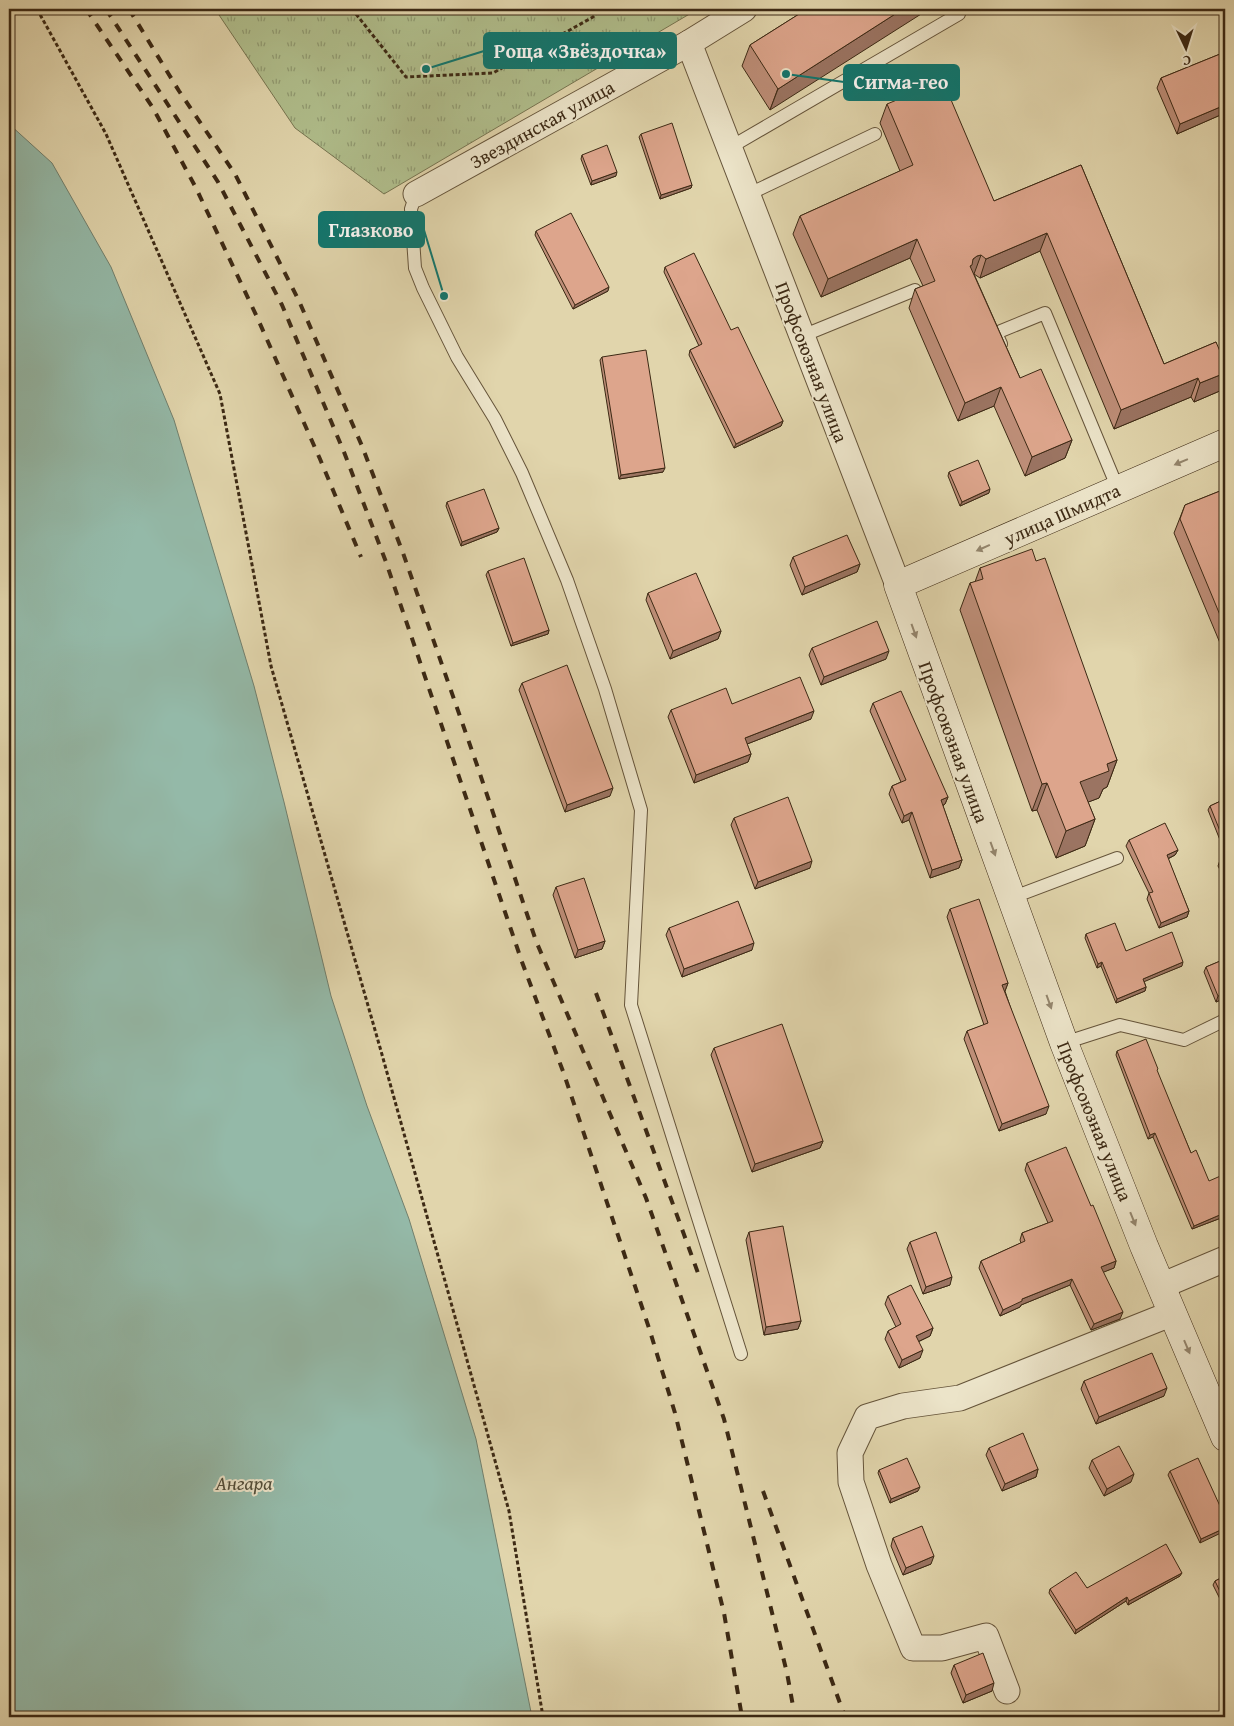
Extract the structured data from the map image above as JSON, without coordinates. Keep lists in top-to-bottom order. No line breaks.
{"streets":{"street":["Звездинская улица","Профсоюзная улица","улица Шмидта"]},"crossings":[["Звездинская улица","Профсоюзная улица"],["Профсоюзная улица","улица Шмидта"]],"one_way":["Профсоюзная улица","улица Шмидта"],"water":["Ангара"],"places":["Роща «Звёздочка»","Сигма-гео","Глазково"],"north":"bottom"}
